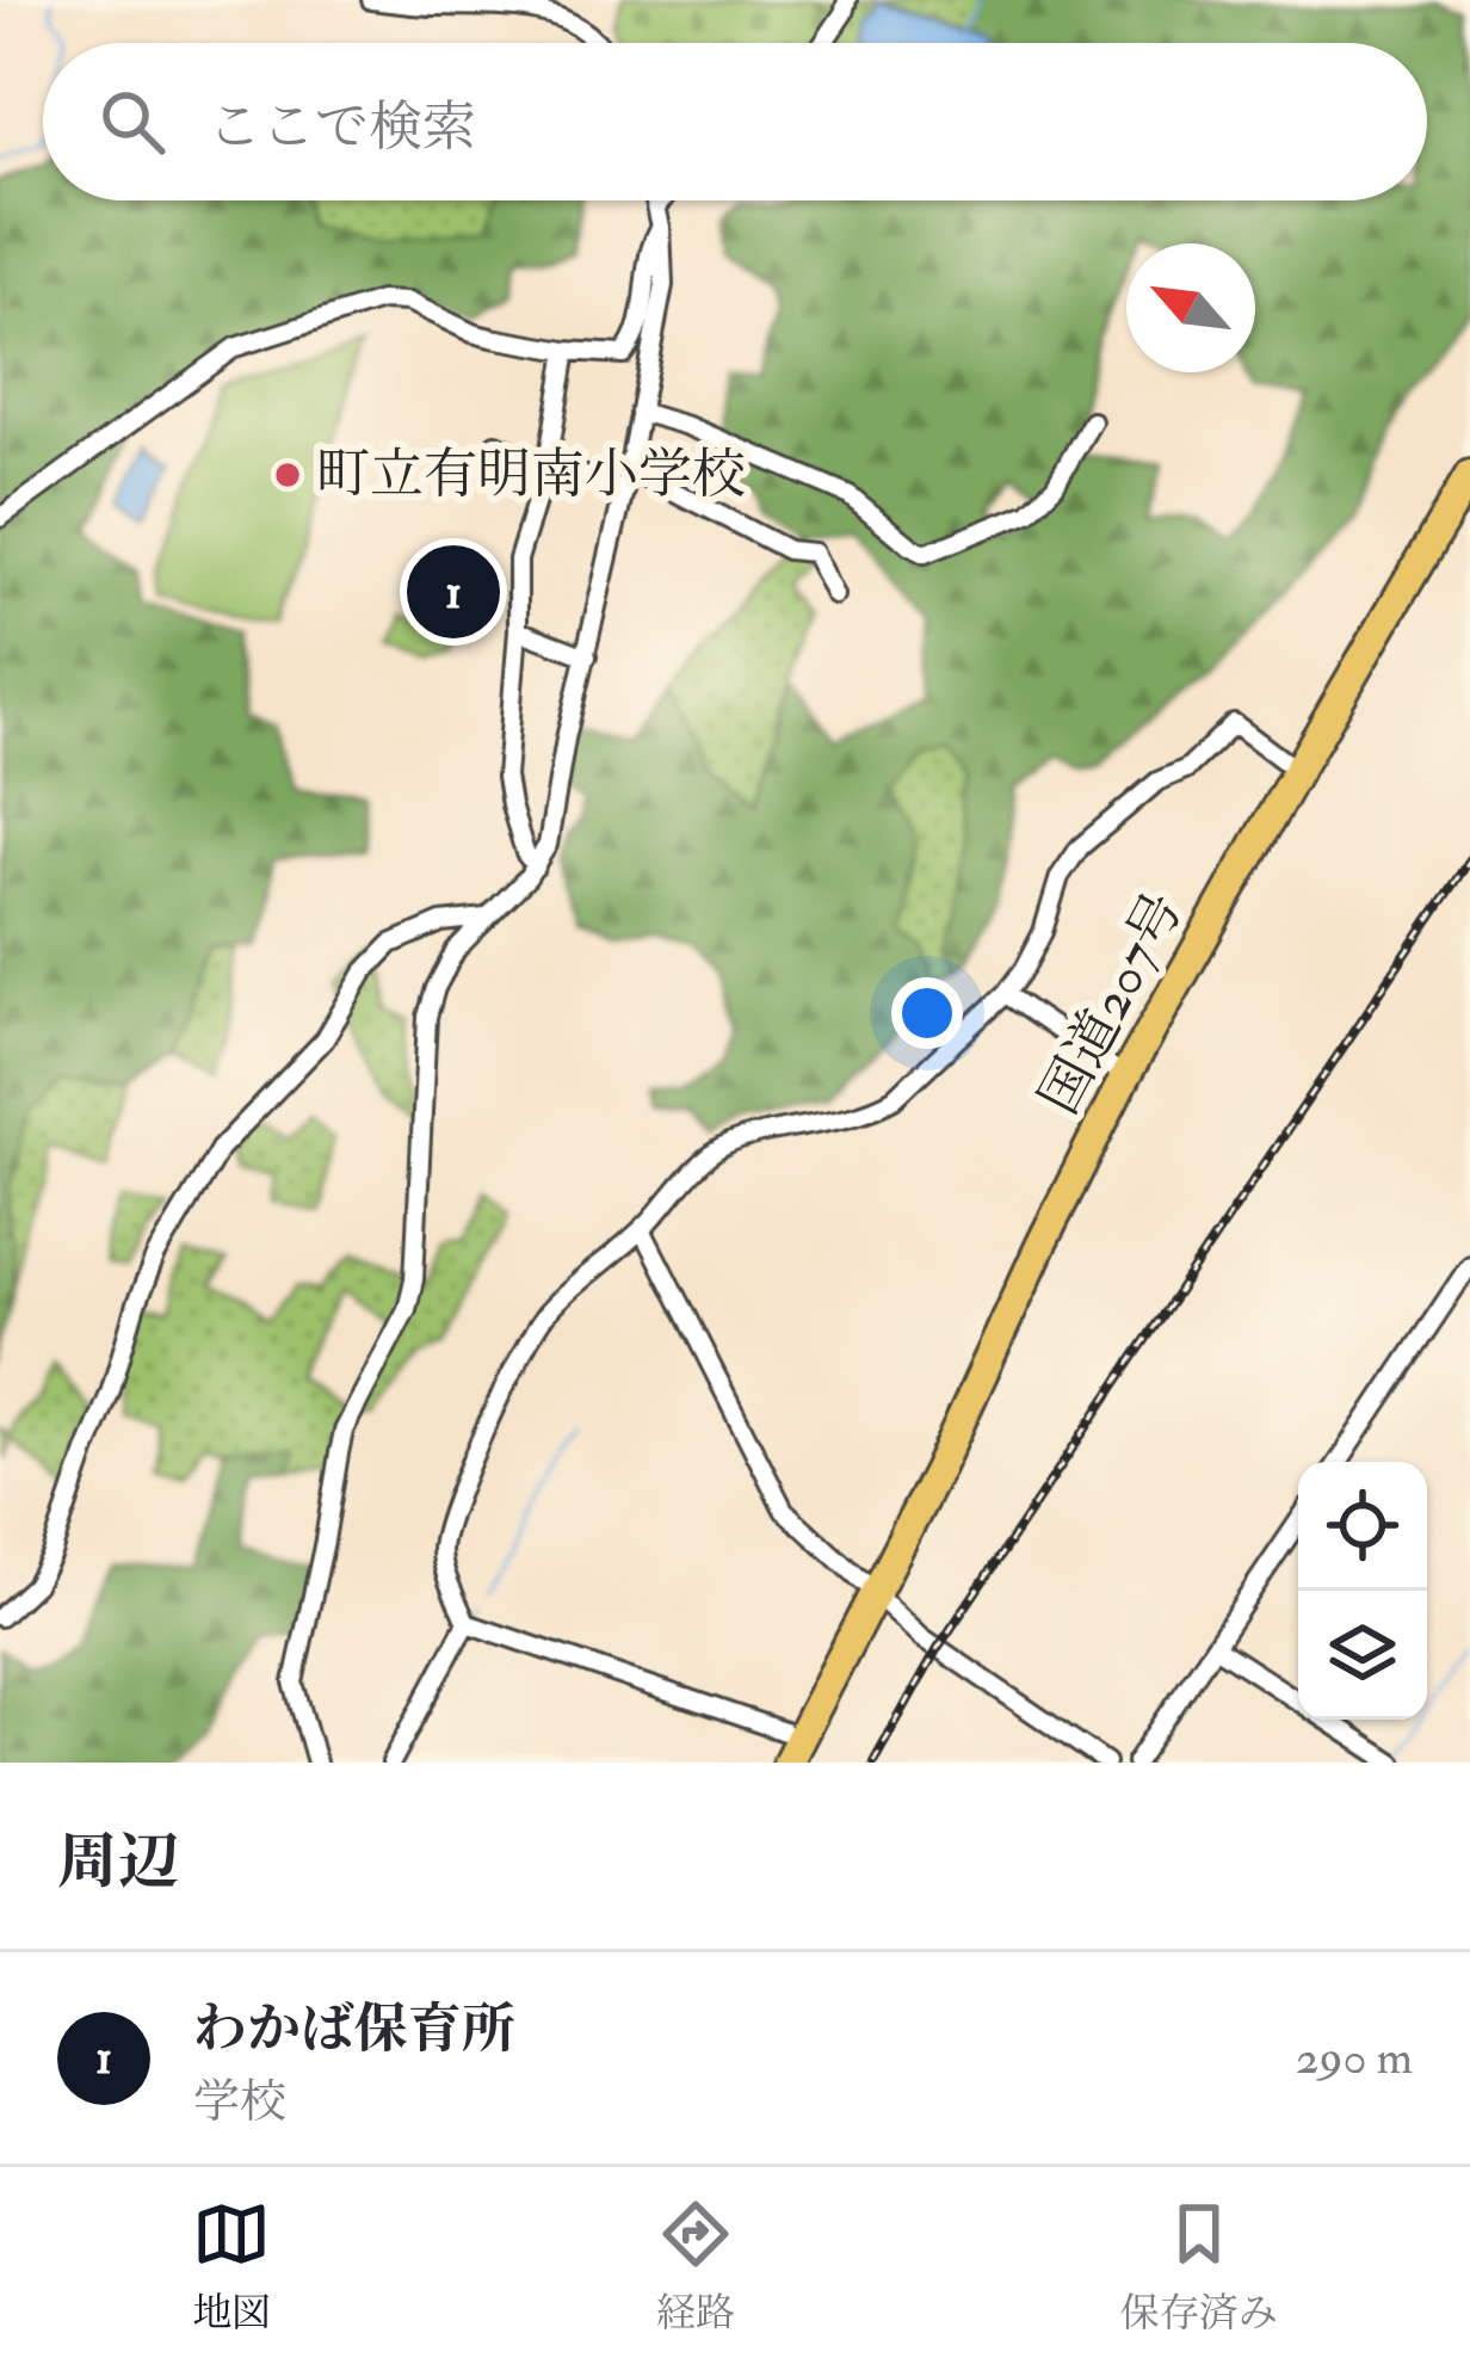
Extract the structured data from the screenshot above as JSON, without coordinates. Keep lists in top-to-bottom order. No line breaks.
{"streets":{"highway":["国道207号"]},"places":["町立有明南小学校"],"north":"top left","page":{"search":"ここで検索","pins":"1","heading":"周辺","list":[{"mark":"1","name":"わかば保育所","note":"学校","value":"290 m"}],"nav":["地図","経路","保存済み"]}}
